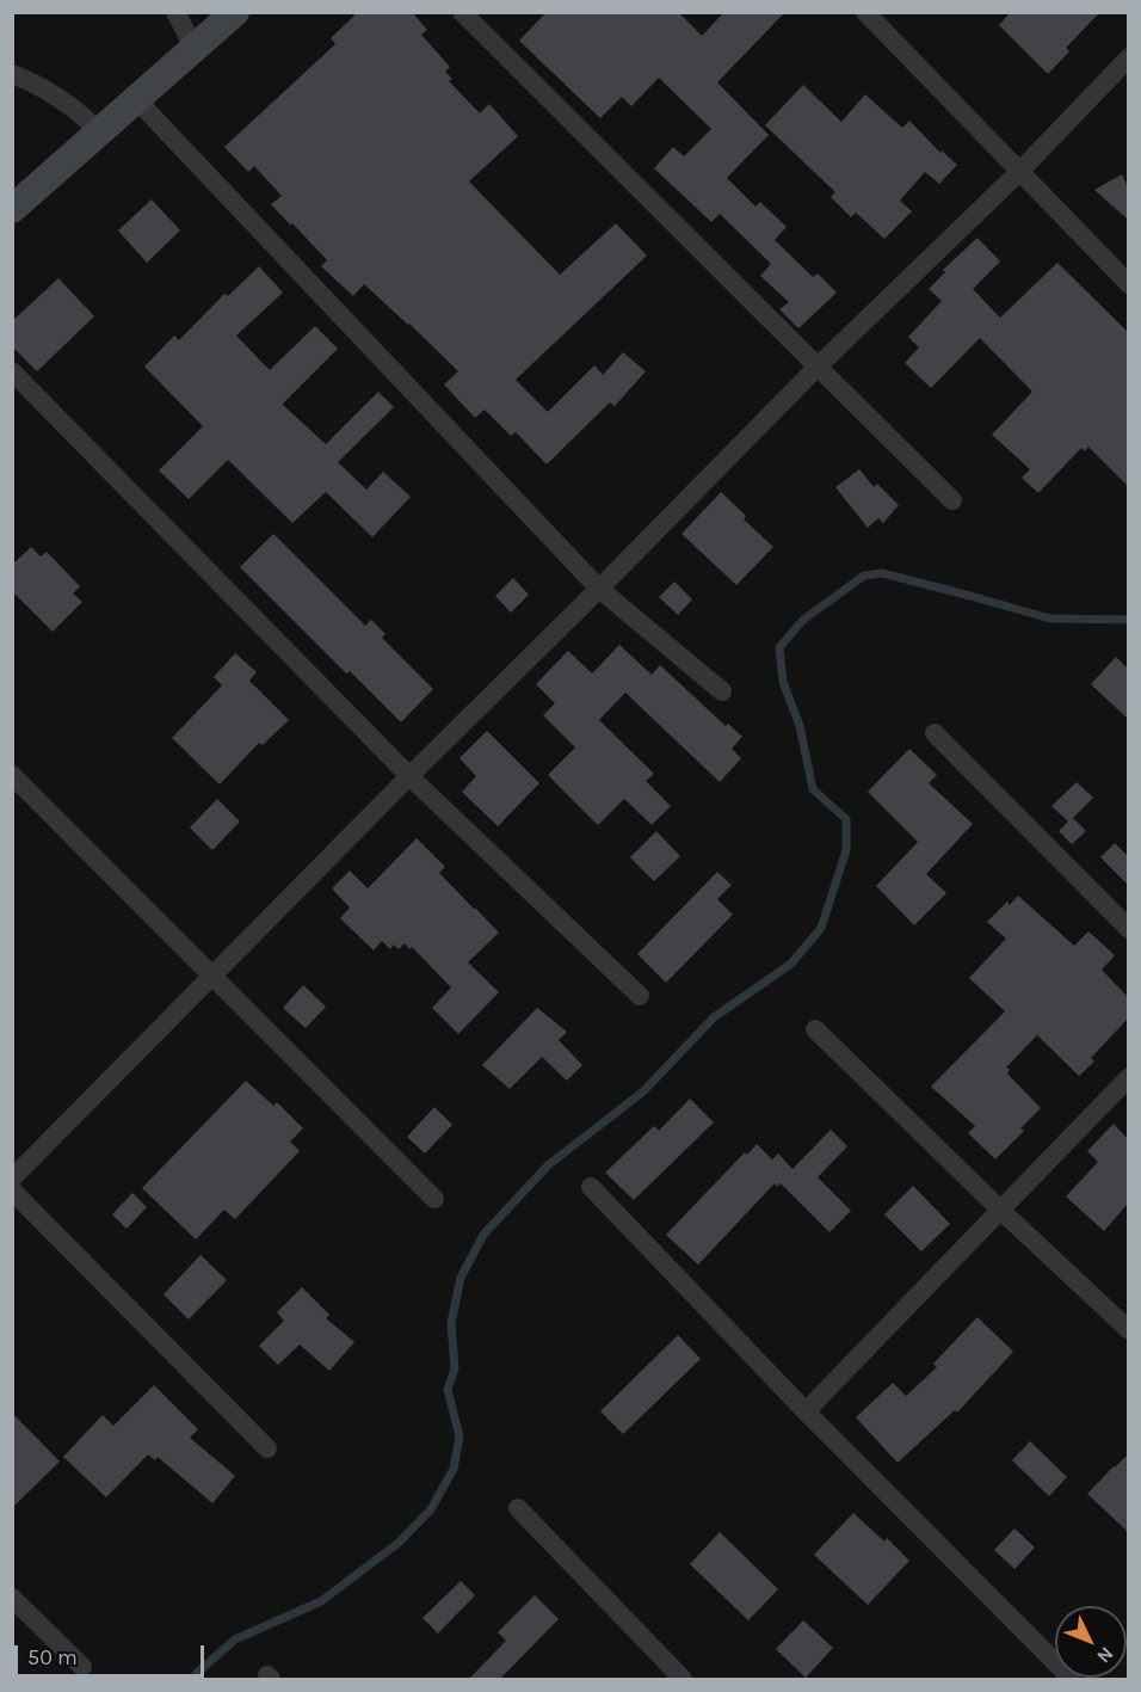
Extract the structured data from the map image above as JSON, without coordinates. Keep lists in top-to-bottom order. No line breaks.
{"scale_bar":"50 m","north":"bottom right"}
